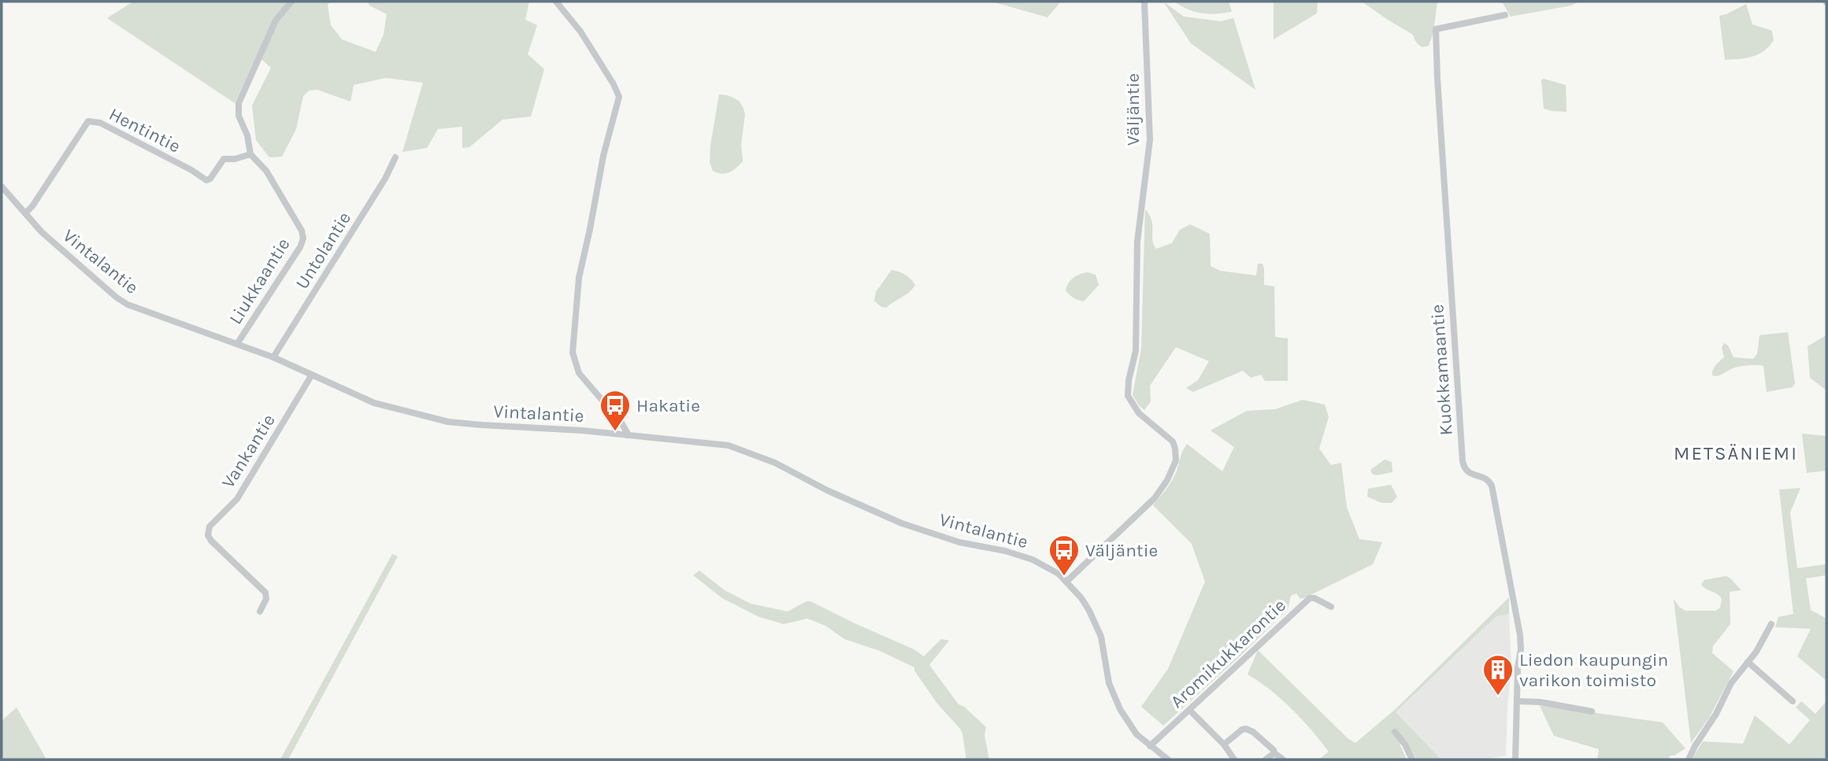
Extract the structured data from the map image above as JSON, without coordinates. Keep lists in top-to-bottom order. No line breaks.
{"streets":{"street":["Väljäntie","Hentintie","Untolantie","Vintalantie","Liukkaantie","Kuokkamaantie","Vankantie","Aromikukkarontie"]},"crossings":[["Väljäntie","Vintalantie"],["Hentintie","Vintalantie"],["Hentintie","Liukkaantie"],["Untolantie","Vintalantie"],["Vintalantie","Liukkaantie"],["Vintalantie","Vankantie"],["Vintalantie","Aromikukkarontie"]],"districts":["METSÄNIEMI"],"places":{"bus stop":["Hakatie","Väljäntie"],"building":["Liedon kaupungin varikon toimisto"]}}
